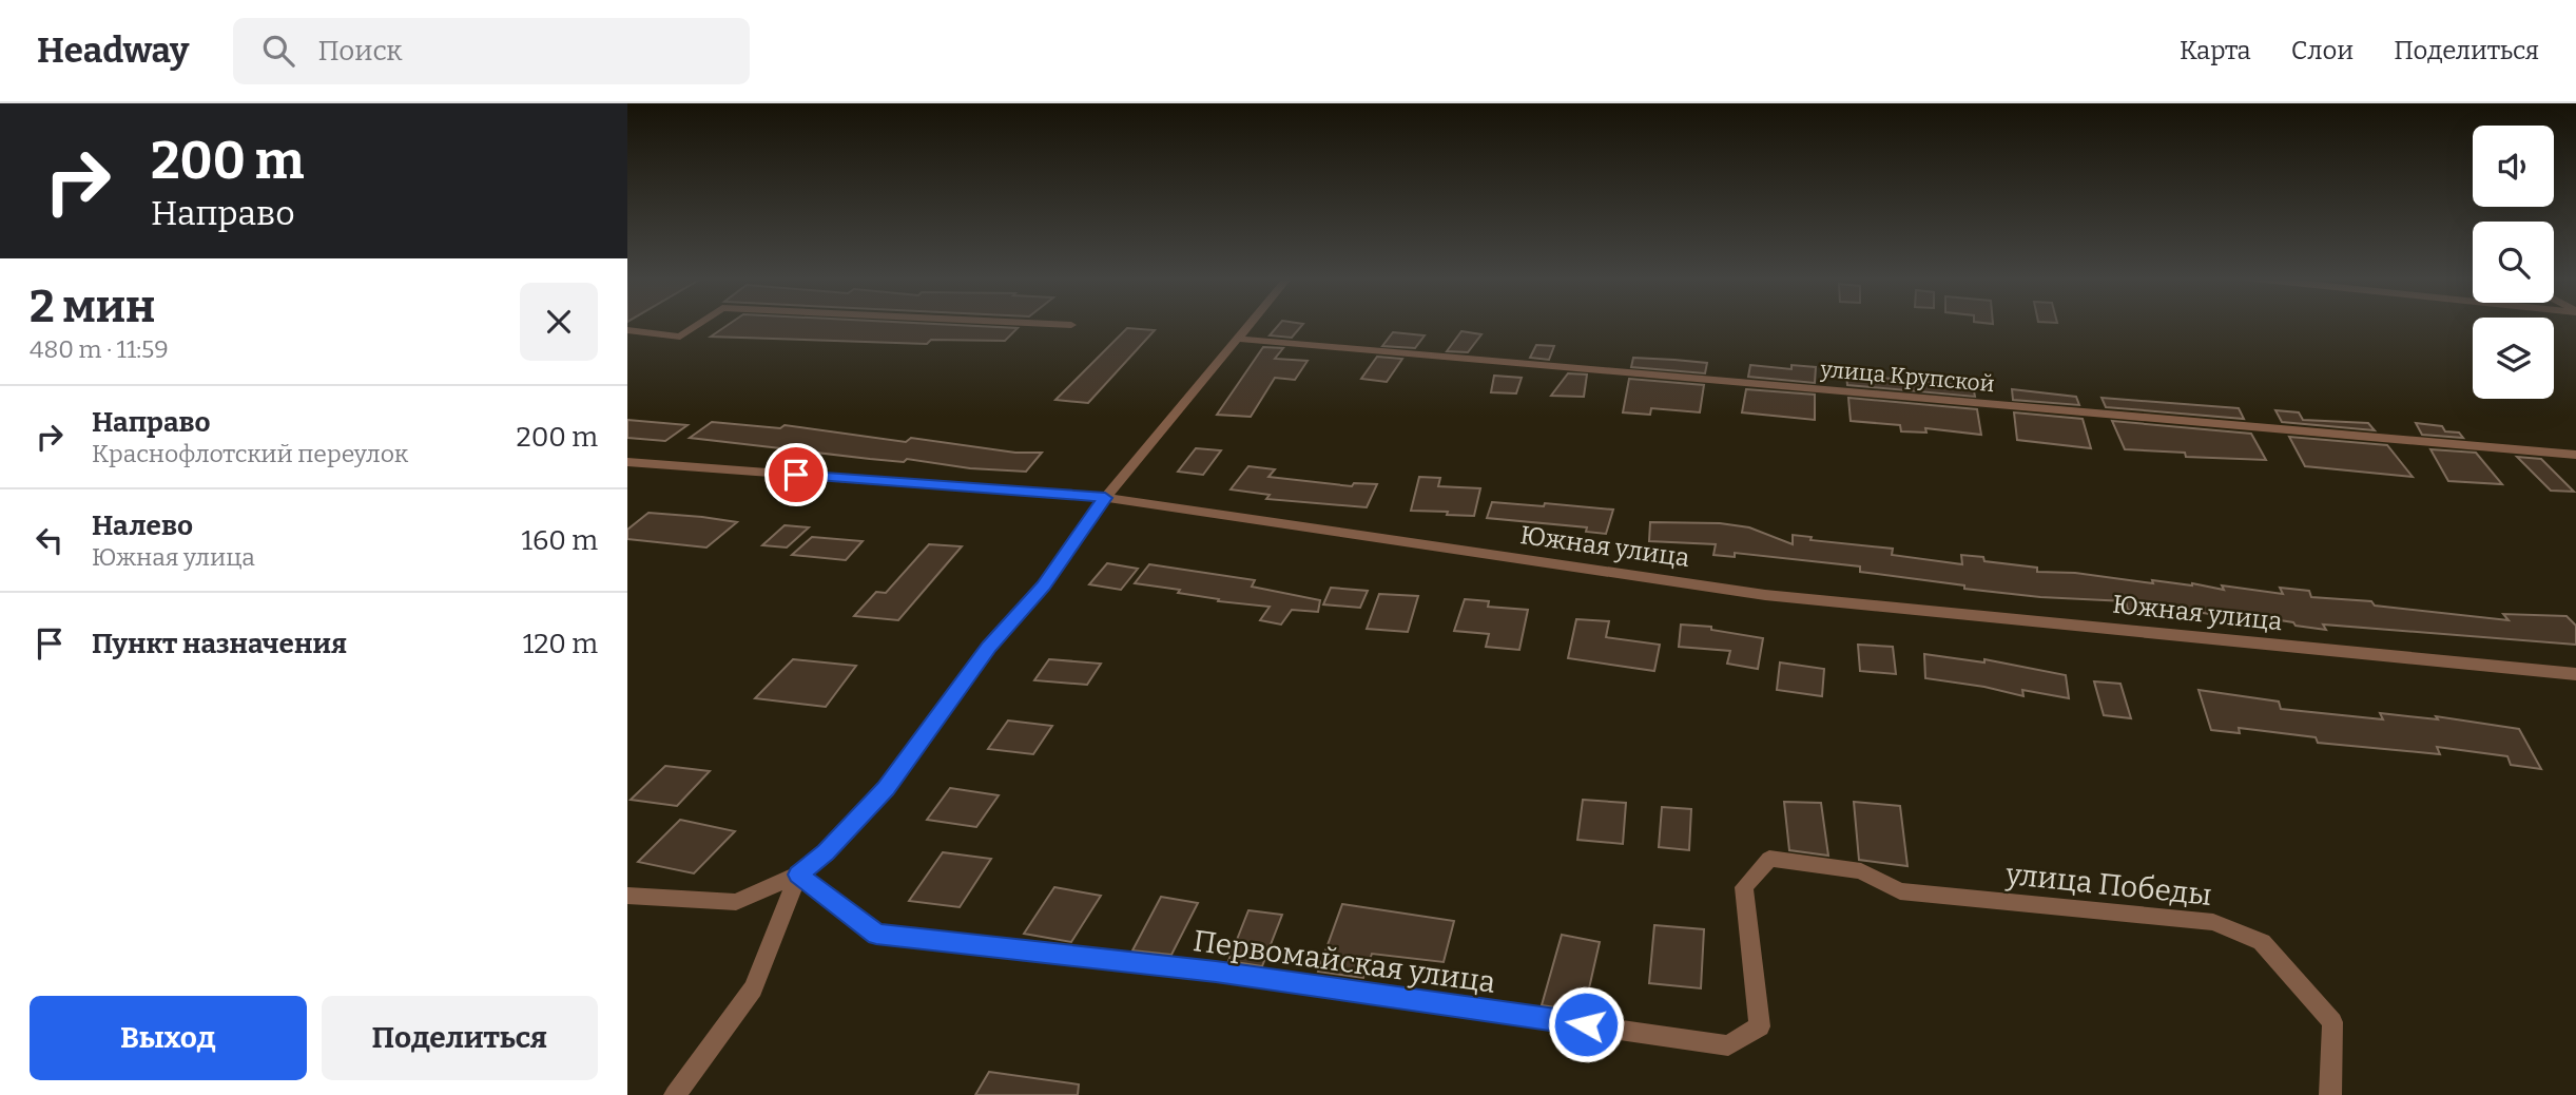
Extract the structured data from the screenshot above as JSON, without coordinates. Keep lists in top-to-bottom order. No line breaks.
{"streets":{"street":["улица Крупской","Южная улица","улица Победы","Первомайская улица"]},"crossings":[["улица Победы","Первомайская улица"]],"page":{"header":"Headway","search":"Поиск","nav":["Карта","Слои","Поделиться"],"turn":["200 m","Направо"],"heading":["2 мин","480 m · 11:59"],"list":[{"name":"Направо","note":"Краснофлотский переулок","value":"200 m"},{"name":"Налево","note":"Южная улица","value":"160 m"},{"name":"Пункт назначения","value":"120 m"}],"buttons":["Выход","Поделиться"]}}
